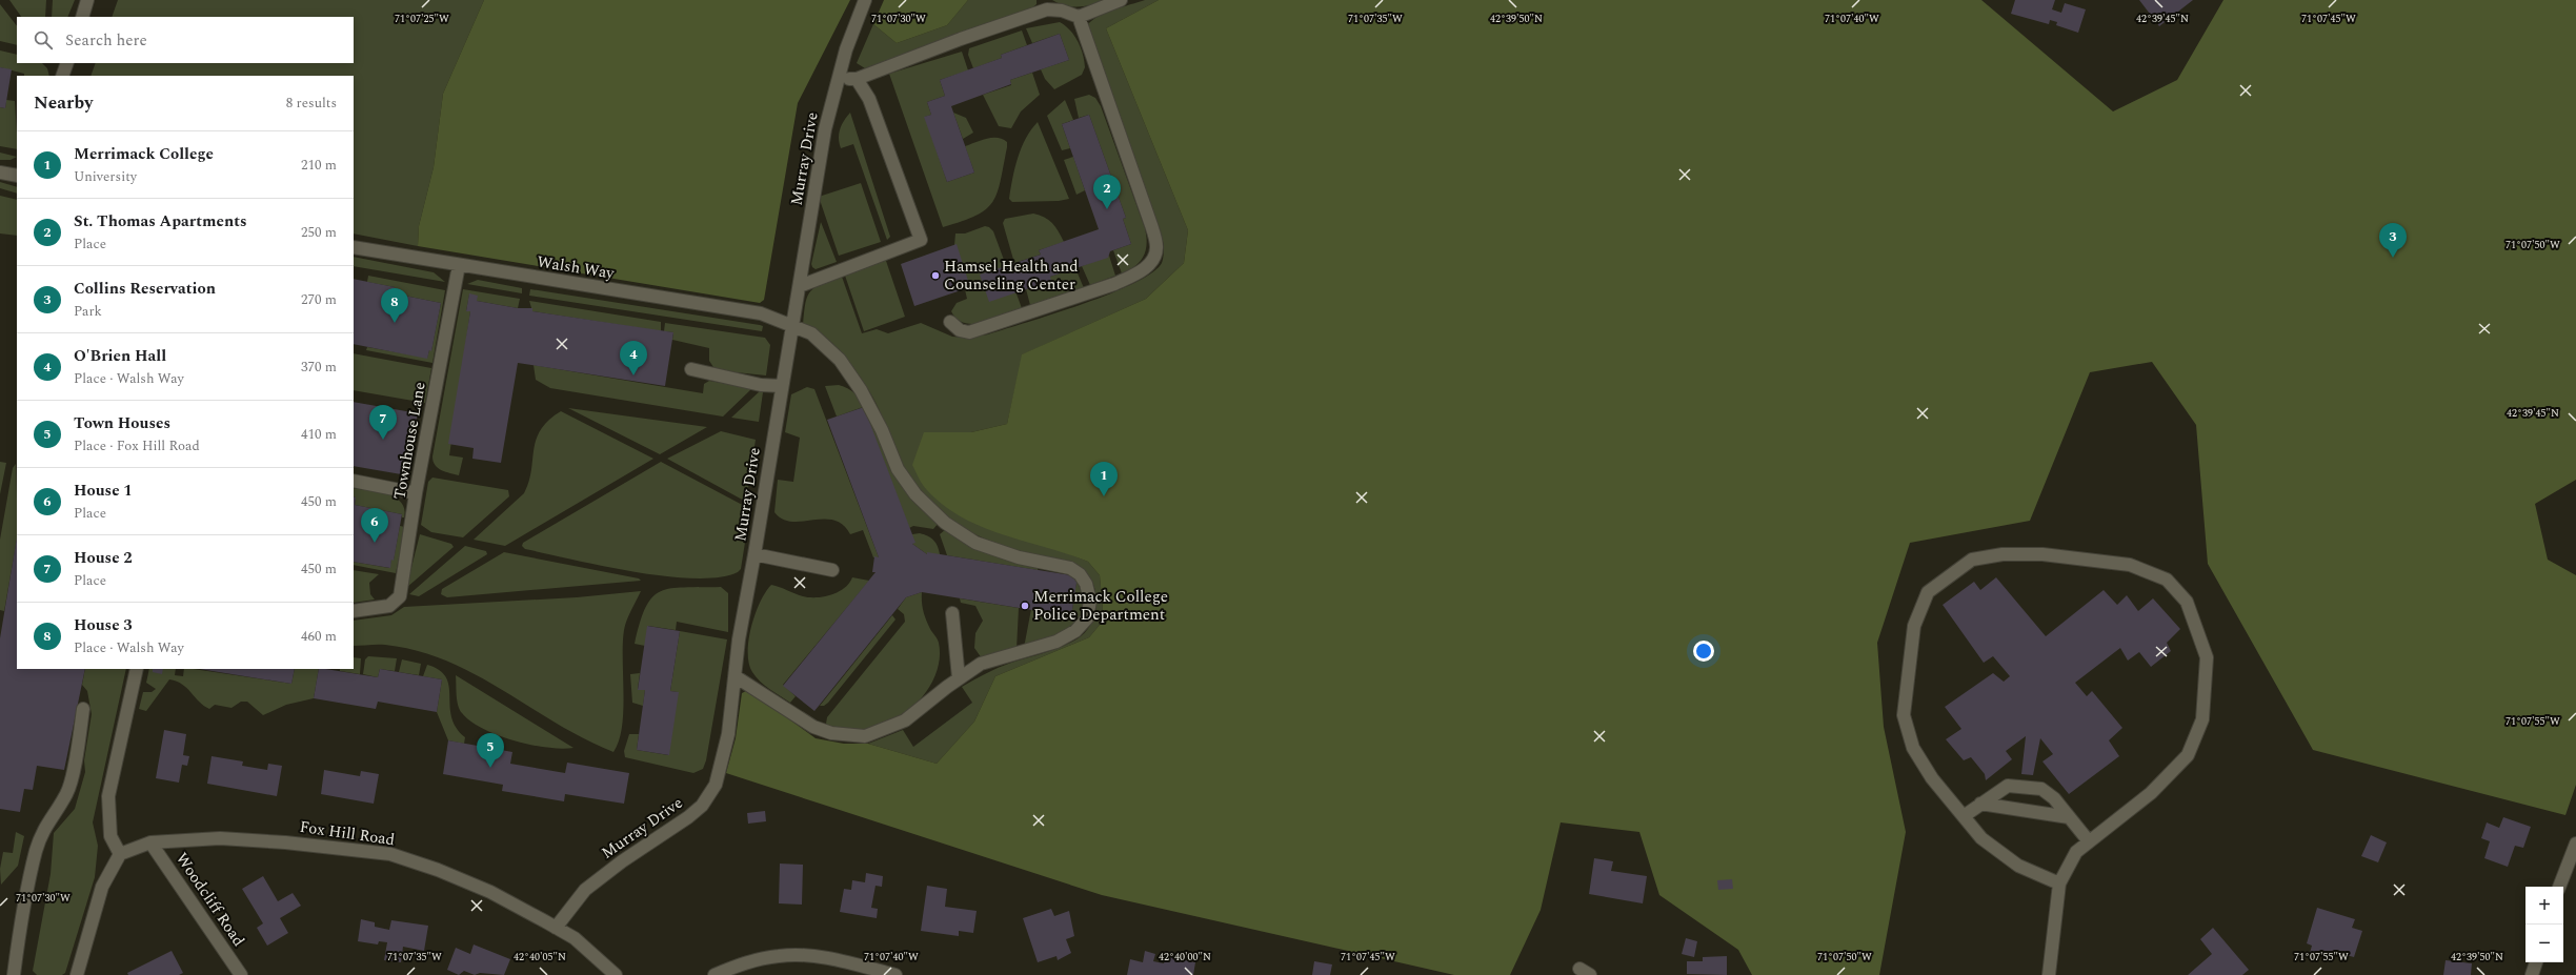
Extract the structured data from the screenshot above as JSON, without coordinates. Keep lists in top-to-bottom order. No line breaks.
{"streets":{"street":["Murray Drive","Walsh Way","Townhouse Lane","Fox Hill Road","Woodcliff Road"]},"crossings":[["Murray Drive","Walsh Way"],["Murray Drive","Fox Hill Road"],["Walsh Way","Townhouse Lane"],["Fox Hill Road","Woodcliff Road"]],"places":["Hamsel Health and Counseling Center","Merrimack College Police Department"],"page":{"search":"Search here","heading":["Nearby","8 results"],"list":[{"mark":"1","name":"Merrimack College","note":"University","value":"210 m"},{"mark":"2","name":"St. Thomas Apartments","note":"Place","value":"250 m"},{"mark":"3","name":"Collins Reservation","note":"Park","value":"270 m"},{"mark":"4","name":"O'Brien Hall","note":"Place · Walsh Way","value":"370 m"},{"mark":"5","name":"Town Houses","note":"Place · Fox Hill Road","value":"410 m"},{"mark":"6","name":"House 1","note":"Place","value":"450 m"},{"mark":"7","name":"House 2","note":"Place","value":"450 m"},{"mark":"8","name":"House 3","note":"Place · Walsh Way","value":"460 m"}],"pins":["2","3","8","4","7","1","6","5"],"map_buttons":["+","−"]},"coordinates":["42°39'45\"N","71°07'25\"W","71°07'30\"W","71°07'35\"W","42°39'50\"N","71°07'40\"W","71°07'45\"W","71°07'50\"W","71°07'55\"W","42°40'05\"N","42°40'00\"N"]}
